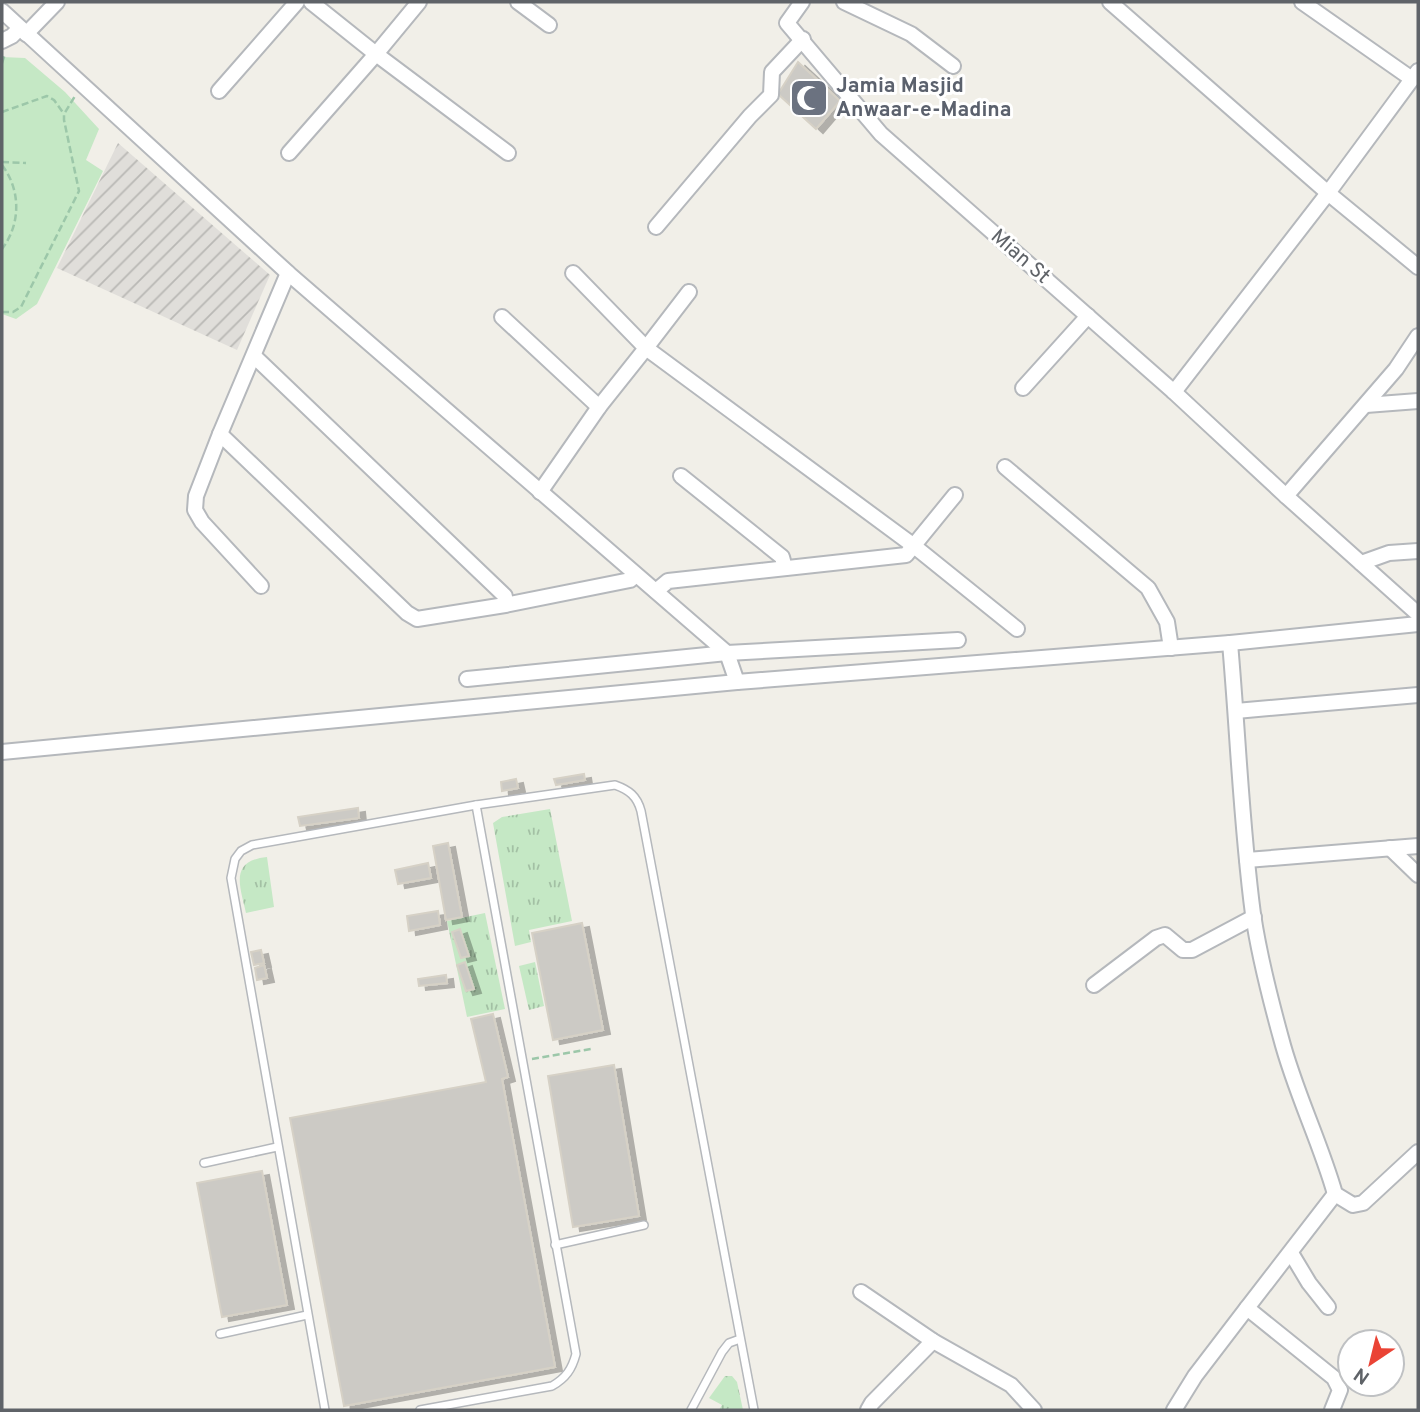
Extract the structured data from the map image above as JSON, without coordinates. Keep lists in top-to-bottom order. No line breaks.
{"streets":{"street":["Mian St"]},"places":{"mosque":["Jamia Masjid Anwaar-e-Madina"]},"north":"bottom left"}
